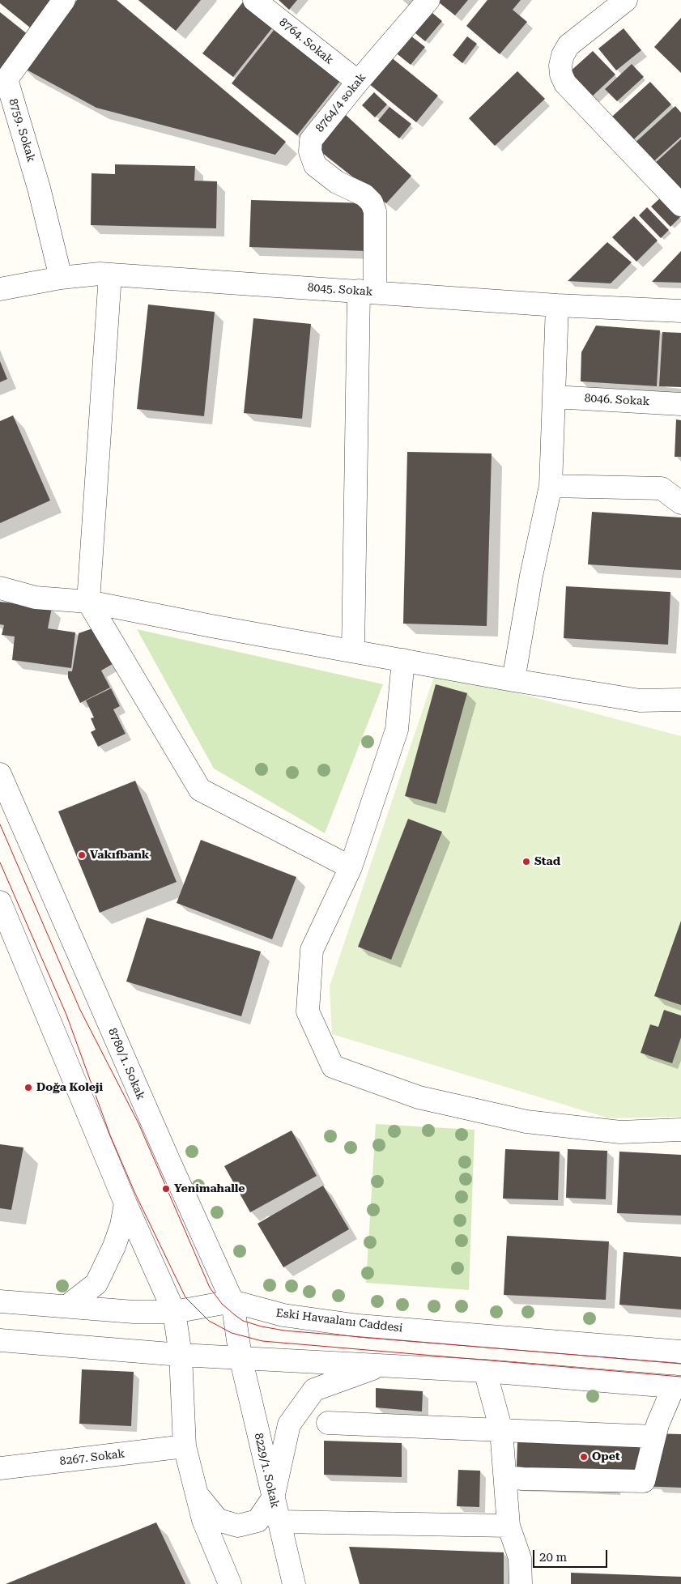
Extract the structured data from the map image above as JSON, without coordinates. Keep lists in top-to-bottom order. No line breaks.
{"streets":{"street":["8764. Sokak","8764/4 sokak","8759. Sokak","8045. Sokak","8046. Sokak","8780/1. Sokak","Eski Havaalanı Caddesi","8267. Sokak","8229/1. Sokak"]},"crossings":[["8764. Sokak","8764/4 sokak"],["8764/4 sokak","8045. Sokak"],["8759. Sokak","8045. Sokak"],["8780/1. Sokak","Eski Havaalanı Caddesi"],["8780/1. Sokak","8229/1. Sokak"]],"places":["Vakıfbank","Stad","Doğa Koleji","Yenimahalle","Opet"],"scale_bar":"20 m"}
